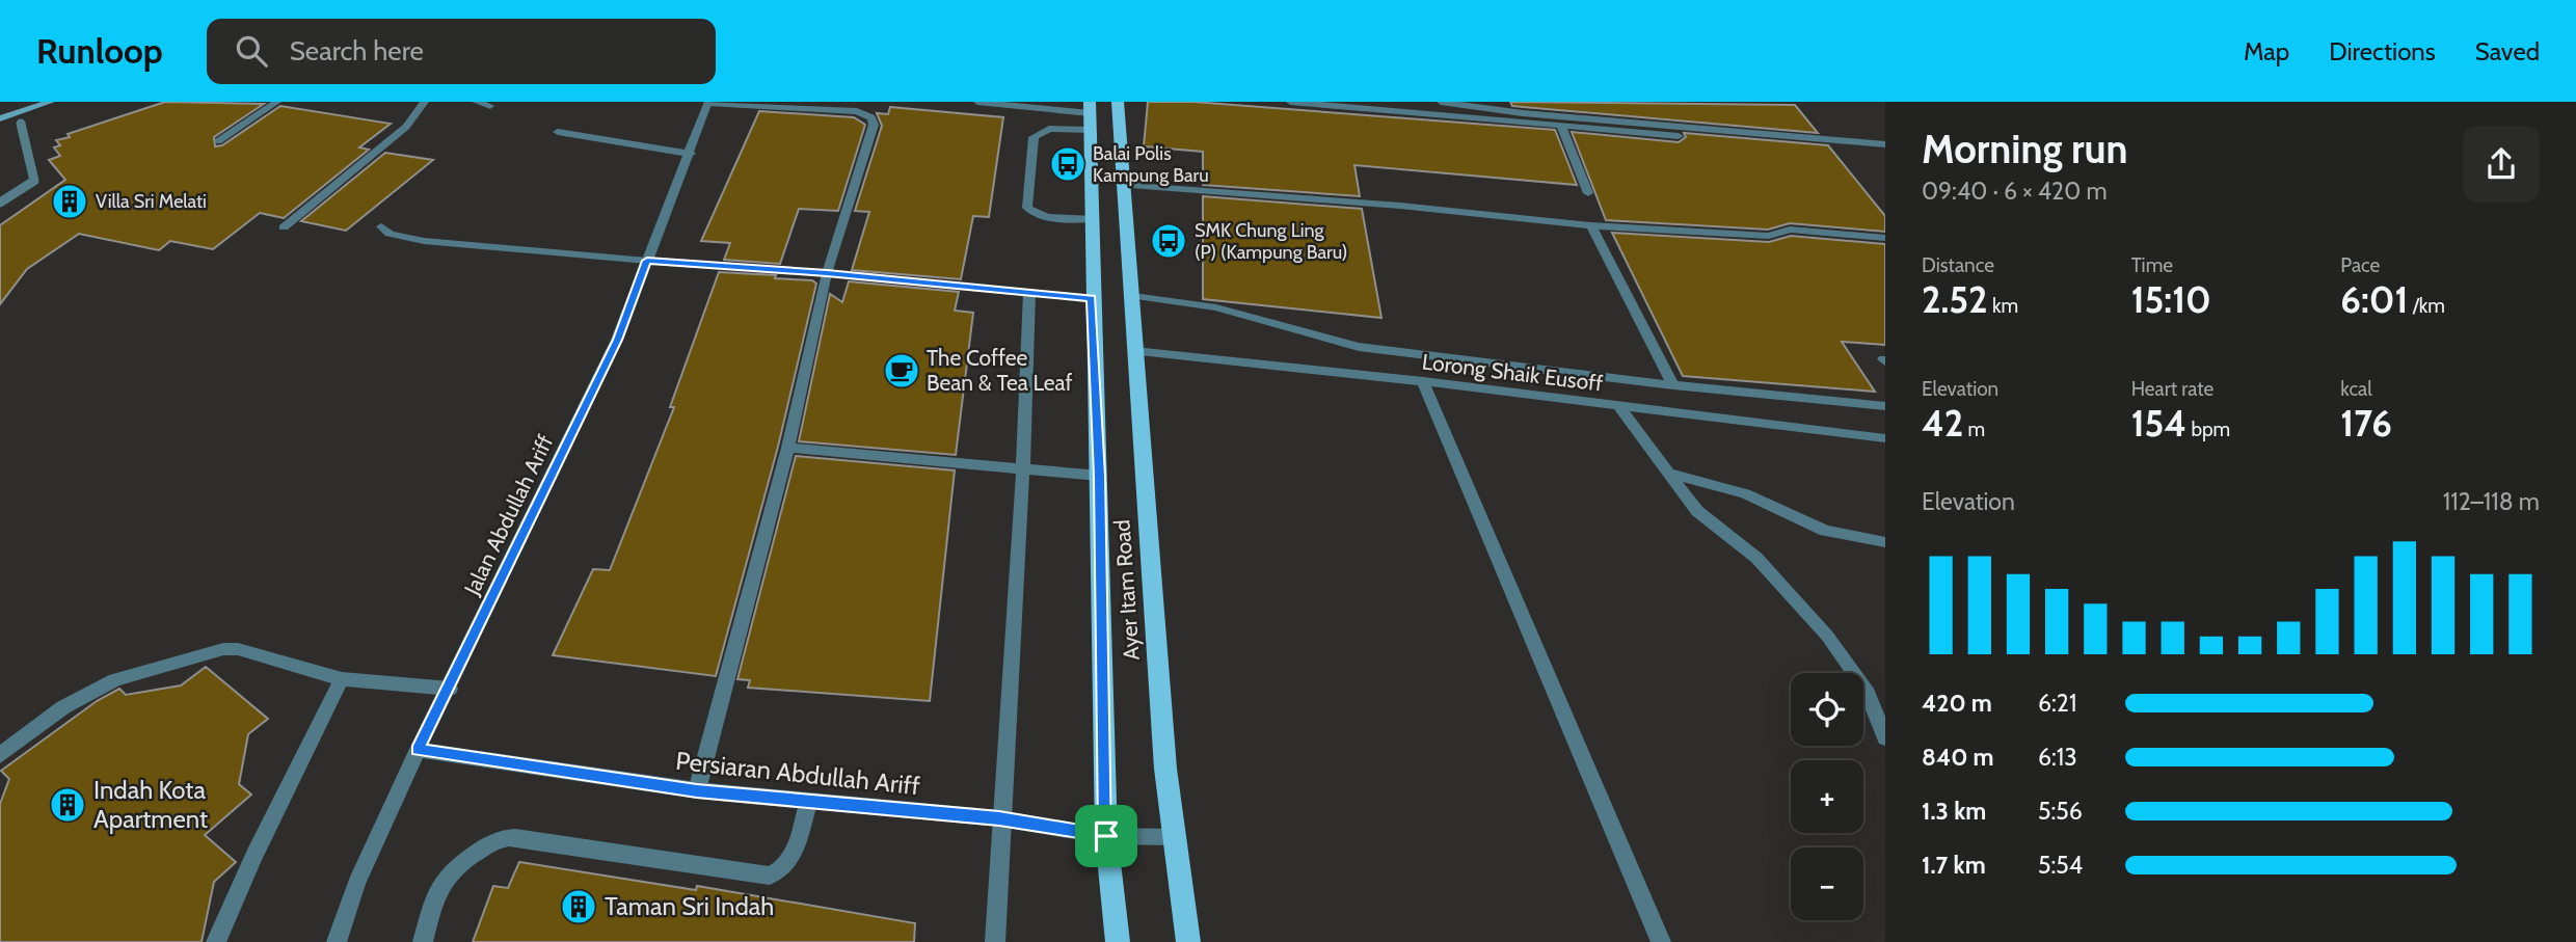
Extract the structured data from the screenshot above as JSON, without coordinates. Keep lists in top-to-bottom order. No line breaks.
{"streets":{"main road":["Ayer Itam Road"],"street":["Lorong Shaik Eusoff","Jalan Abdullah Ariff","Persiaran Abdullah Ariff"]},"crossings":[["Lorong Shaik Eusoff","Ayer Itam Road"],["Jalan Abdullah Ariff","Persiaran Abdullah Ariff"],["Ayer Itam Road","Persiaran Abdullah Ariff"]],"places":{"bus stop":["Balai Polis Kampung Baru","SMK Chung Ling (P) (Kampung Baru)"],"building":["Villa Sri Melati","Indah Kota Apartment","Taman Sri Indah"],"cafe":["The Coffee Bean & Tea Leaf"]},"page":{"header":"Runloop","search":"Search here","nav":["Map","Directions","Saved"],"heading":["Morning run","09:40 · 6 × 420 m"],"stats":[["Distance","2.52 km"],["Time","15:10"],["Pace","6:01 /km"],["Elevation","42 m"],["Heart rate","154 bpm"],["kcal","176"]],"chart":["Elevation","112–118 m"],"map_buttons":["+","−"],"list":[{"name":"420 m","note":"6:21"},{"name":"840 m","note":"6:13"},{"name":"1.3 km","note":"5:56"},{"name":"1.7 km","note":"5:54"}]}}
